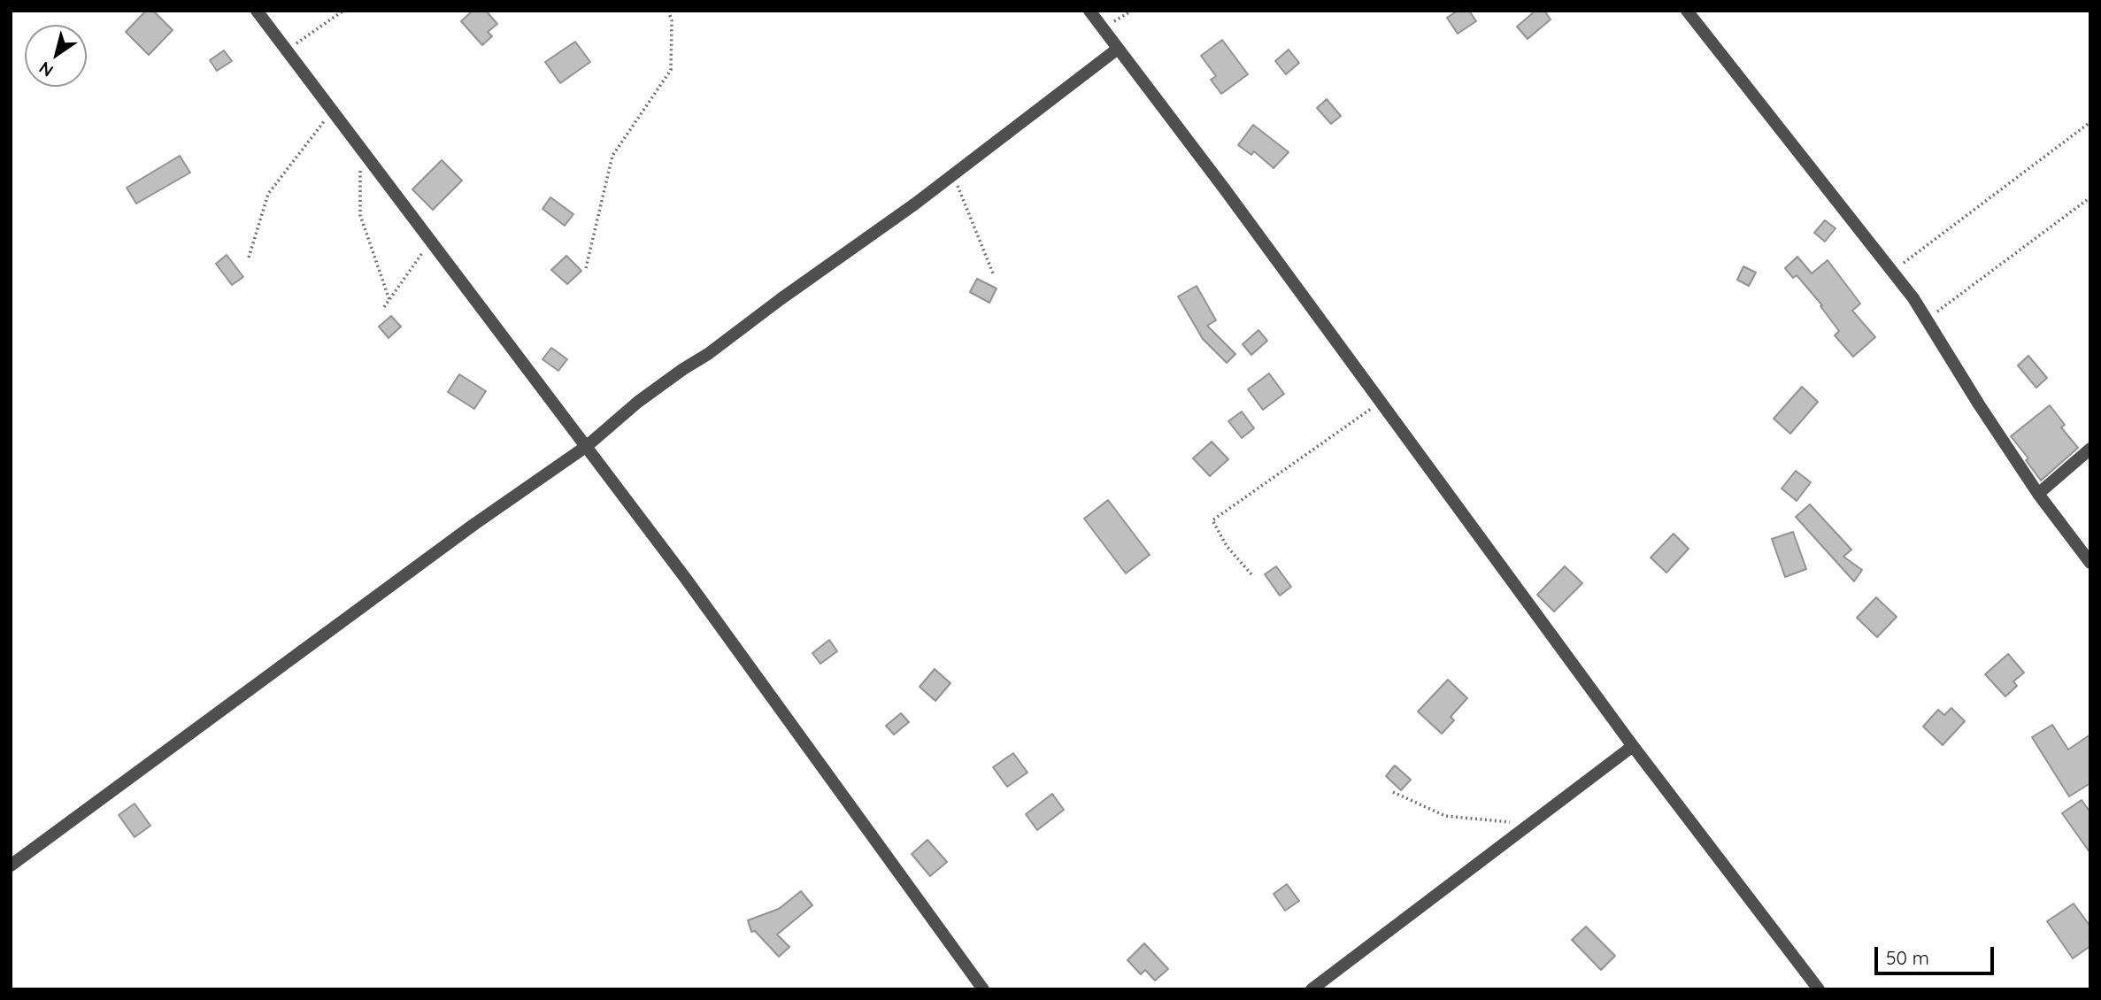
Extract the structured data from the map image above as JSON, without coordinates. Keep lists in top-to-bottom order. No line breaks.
{"scale_bar":"50 m","north":"bottom left"}
